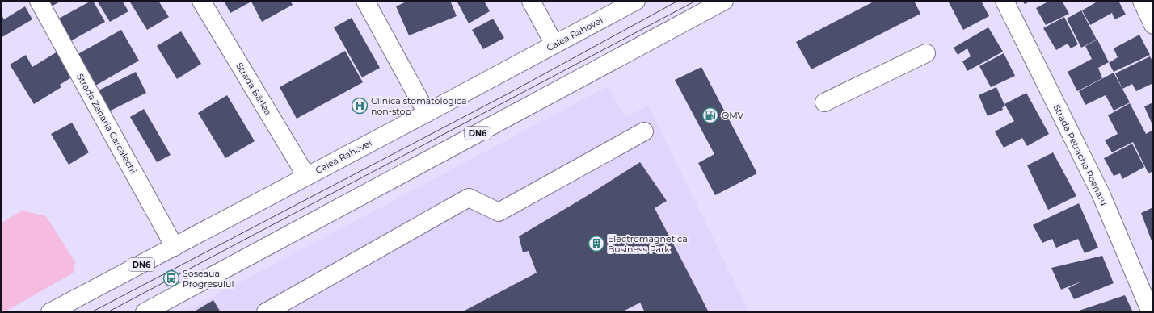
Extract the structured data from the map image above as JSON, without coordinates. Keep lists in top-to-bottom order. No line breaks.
{"streets":{"main road":["Calea Rahovei","Strada Bârlea","Strada Zaharia Carcalechi","DN6","Strada Petrache Poenaru"]},"crossings":[["Calea Rahovei","Strada Bârlea"],["Calea Rahovei","Strada Zaharia Carcalechi"]],"places":{"hospital":["Clinica stomatologica non-stop"],"fuel station":["OMV"],"building":["Electromagnetica Business Park"],"bus stop":["Șoseaua Progresului"]}}
